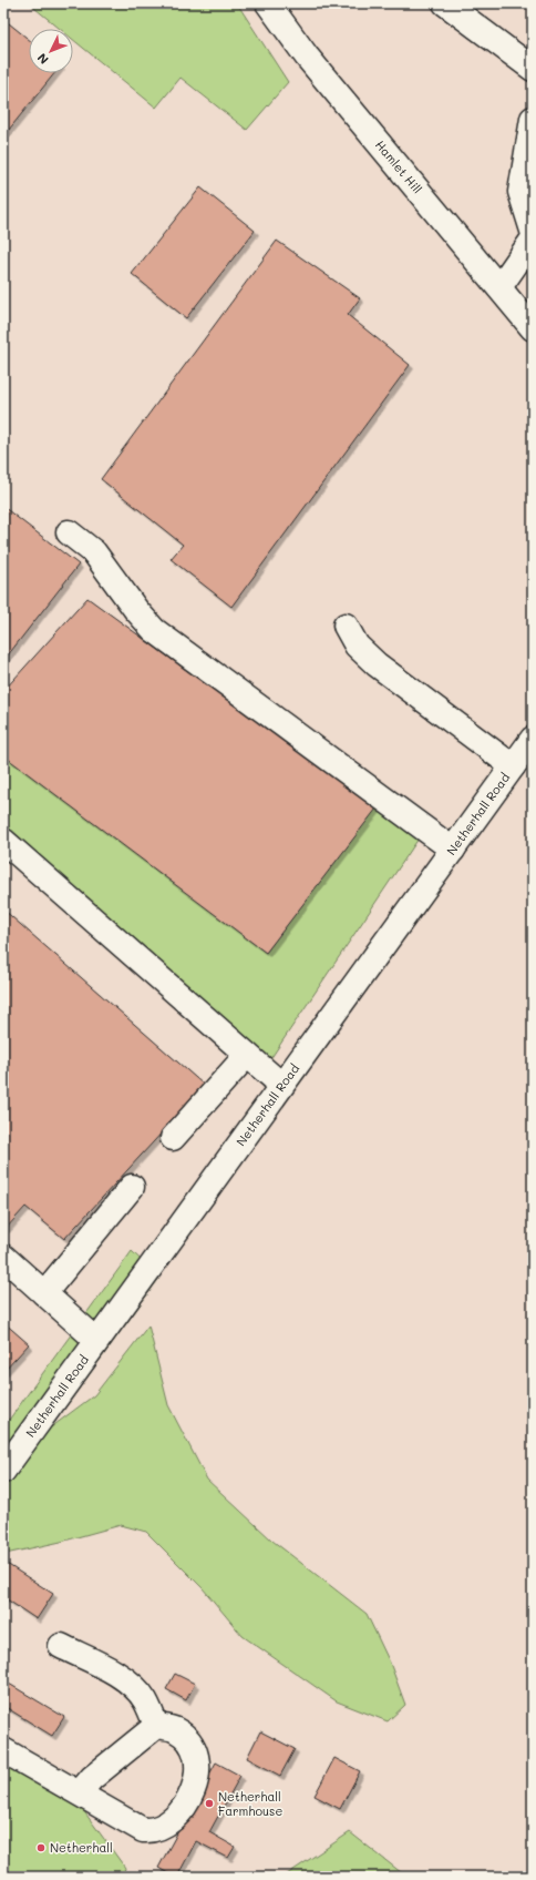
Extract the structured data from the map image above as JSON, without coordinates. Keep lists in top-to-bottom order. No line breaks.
{"streets":{"street":["Hamlet Hill","Netherhall Road"]},"places":["Netherhall Farmhouse","Netherhall"],"north":"bottom left"}
